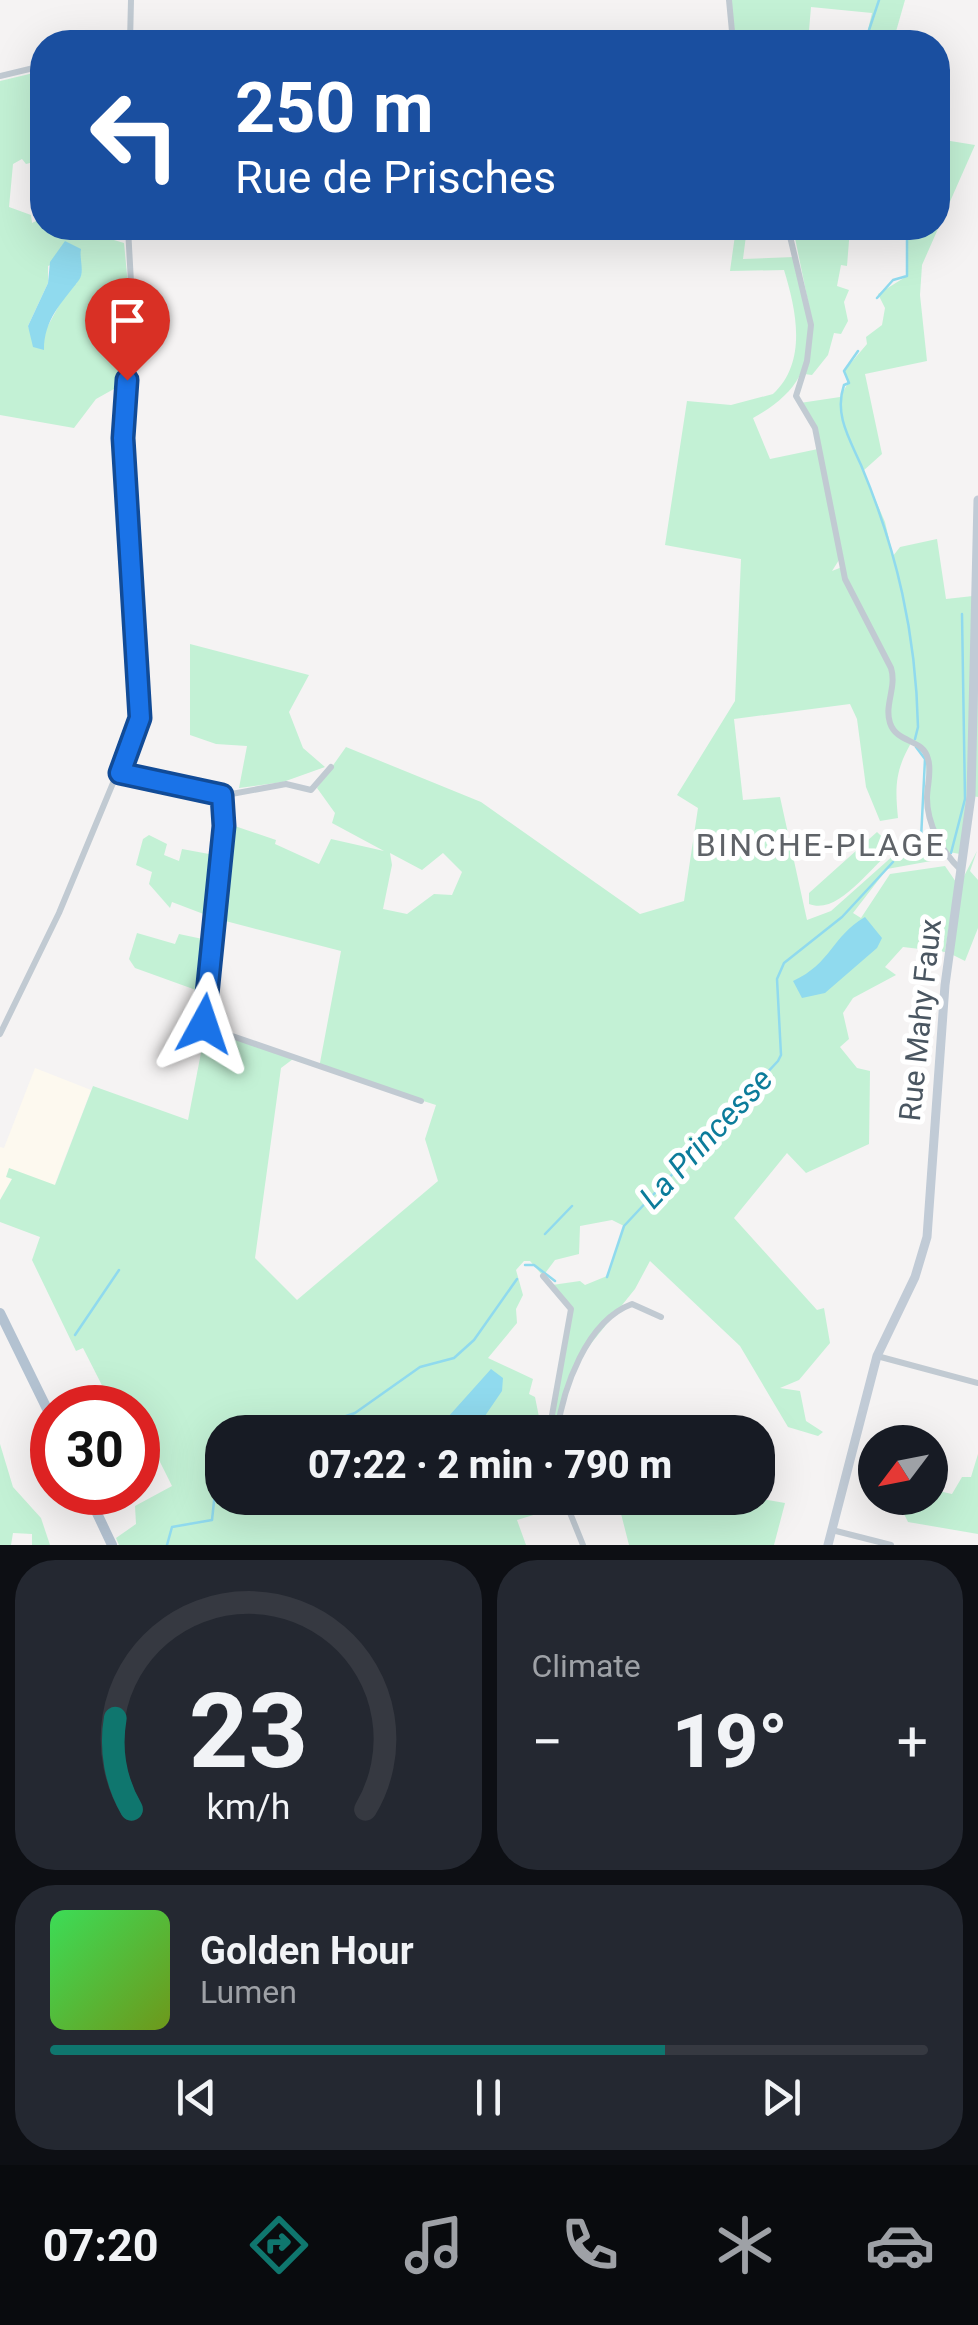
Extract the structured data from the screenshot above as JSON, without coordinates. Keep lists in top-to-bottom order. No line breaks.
{"streets":{"street":["Rue Mahy Faux"]},"districts":["BINCHE-PLAGE"],"water":["La Princesse"],"north":"bottom left","page":{"turn":["250 m","Rue de Prisches"],"limit":"30","trip":"07:22 · 2 min · 790 m","tile":"Climate","heat":["−","19°","+"],"song":["Golden Hour","Lumen"],"tabs":"07:20","gauge":["23","km/h"]}}
